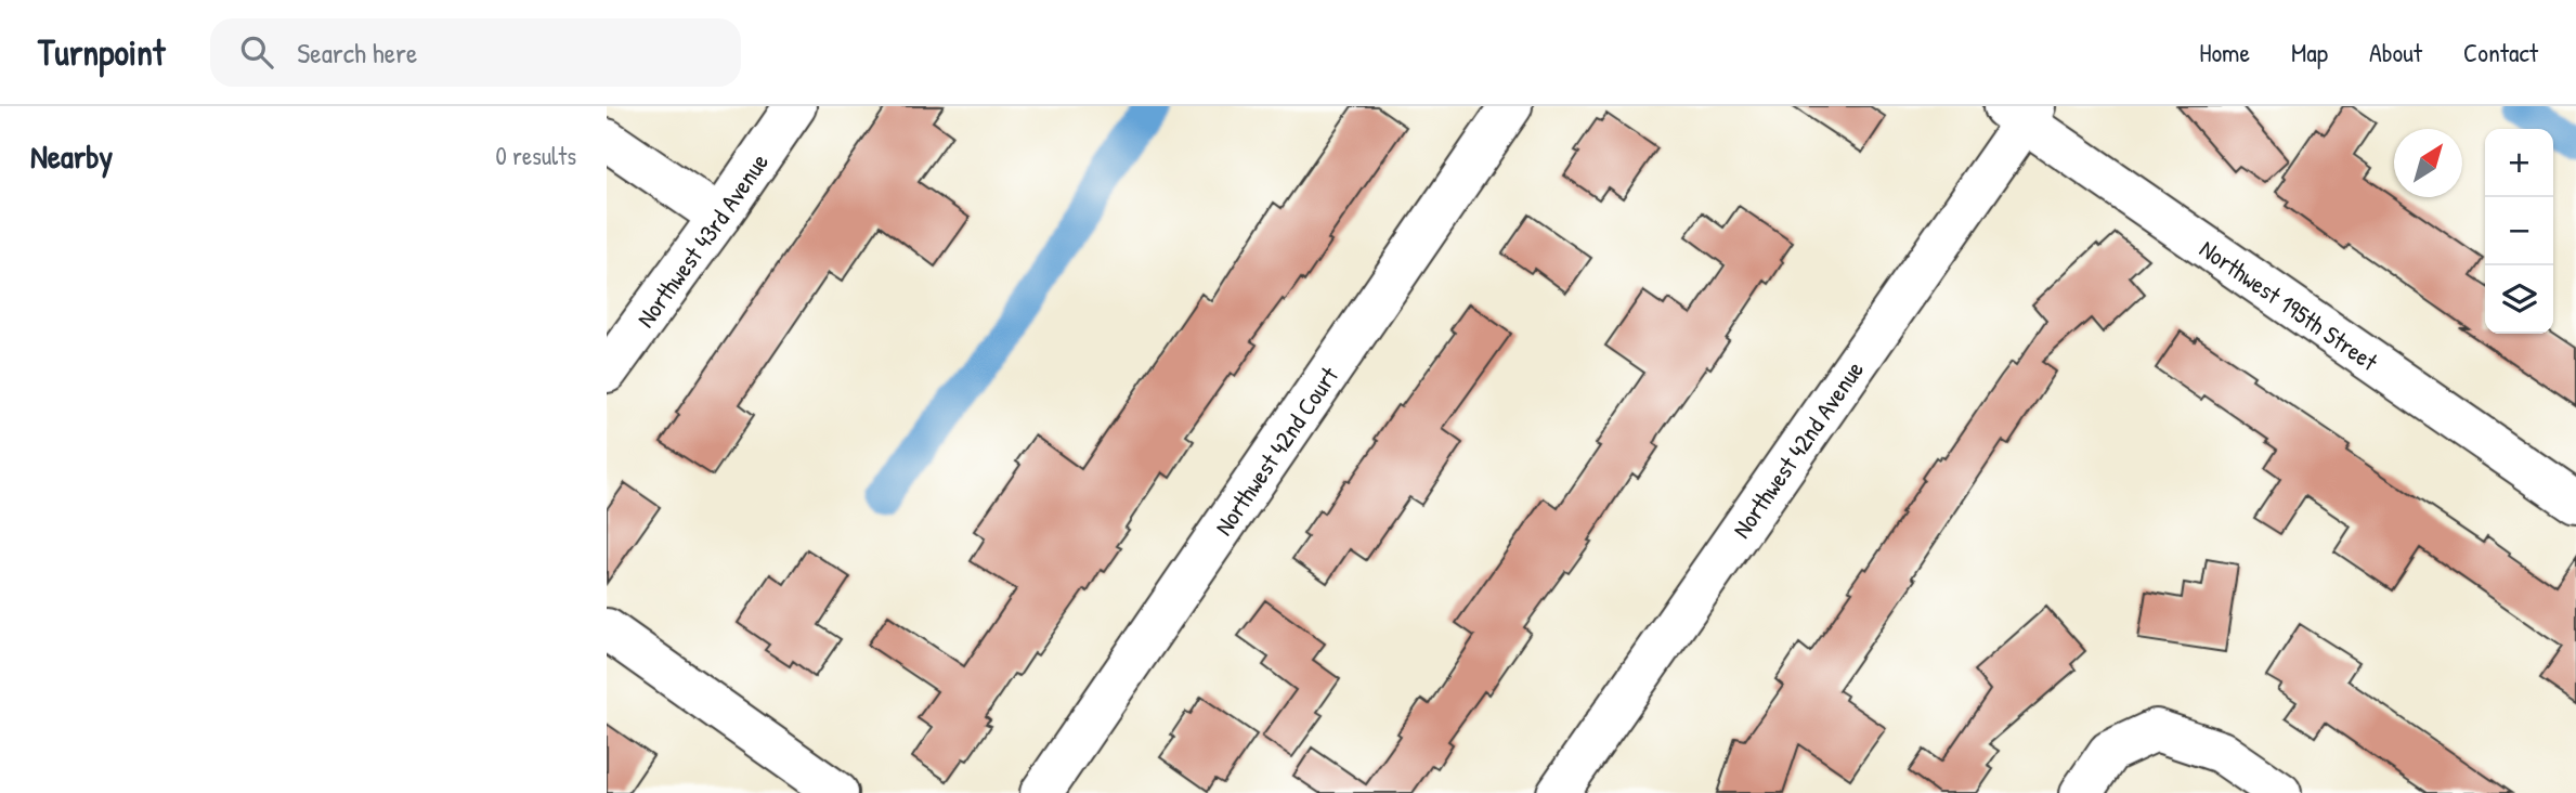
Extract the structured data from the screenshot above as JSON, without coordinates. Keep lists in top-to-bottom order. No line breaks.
{"streets":{"street":["Northwest 43rd Avenue","Northwest 195th Street","Northwest 42nd Court","Northwest 42nd Avenue"]},"crossings":[["Northwest 195th Street","Northwest 42nd Avenue"]],"north":"top right","page":{"header":"Turnpoint","search":"Search here","nav":["Home","Map","About","Contact"],"heading":["Nearby","0 results"],"map_buttons":["+","−"]}}
